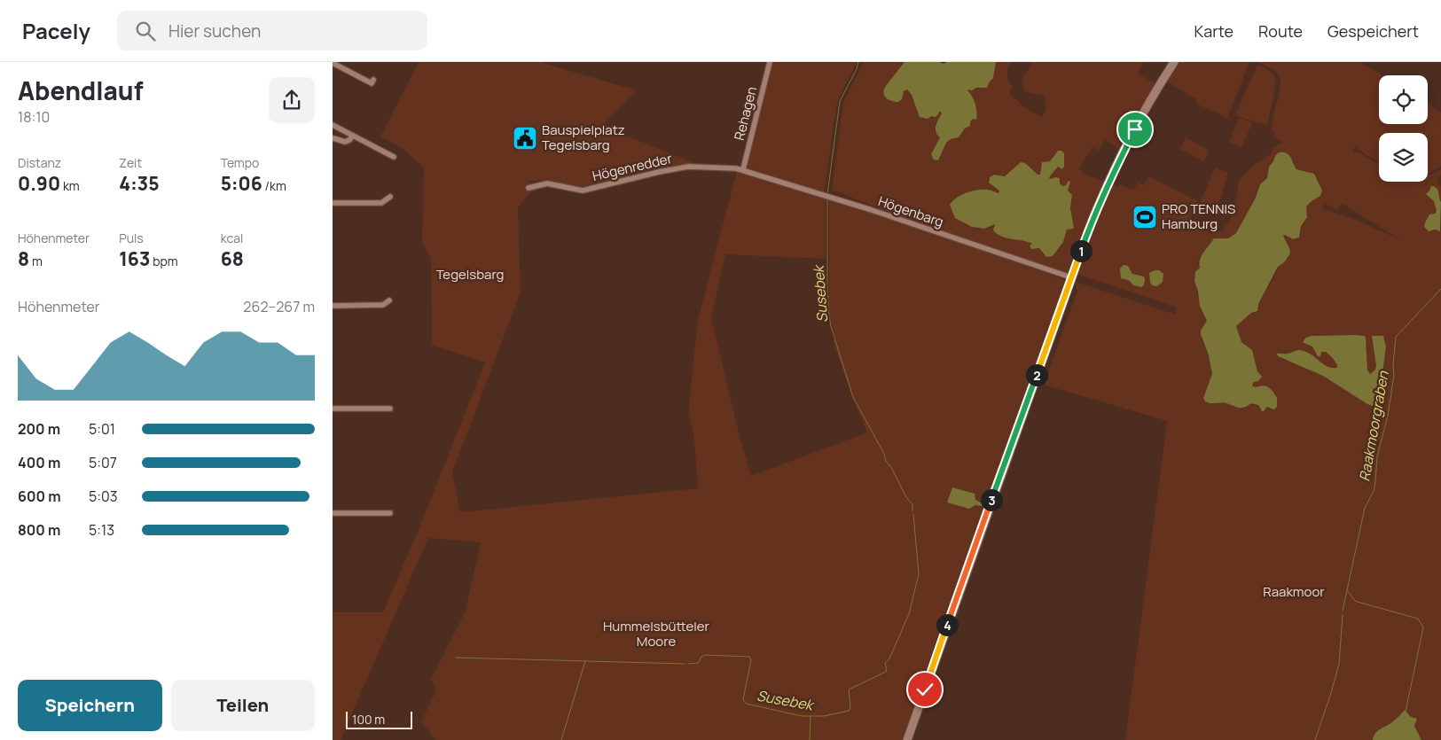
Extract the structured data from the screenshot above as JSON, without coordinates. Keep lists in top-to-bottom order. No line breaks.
{"streets":{"street":["Rehagen","Högenredder","Högenbarg"]},"crossings":[["Rehagen","Högenredder"],["Rehagen","Högenbarg"],["Högenredder","Högenbarg"]],"water":["Susebek","Raakmoorgraben"],"parks":["Tegelsbarg","Raakmoor","Hummelsbütteler Moore"],"places":{"public building":["Bauspielplatz Tegelsbarg"],"sports":["PRO TENNIS Hamburg"]},"scale_bar":"100 m","page":{"header":"Pacely","search":"Hier suchen","nav":["Karte","Route","Gespeichert"],"heading":["Abendlauf","18:10"],"stats":[["Distanz","0.90 km"],["Zeit","4:35"],["Tempo","5:06 /km"],["Höhenmeter","8 m"],["Puls","163 bpm"],["kcal","68"]],"pins":["1","2","3","4"],"chart":["Höhenmeter","262–267 m"],"list":[{"name":"200 m","note":"5:01"},{"name":"400 m","note":"5:07"},{"name":"600 m","note":"5:03"},{"name":"800 m","note":"5:13"}],"buttons":["Speichern","Teilen"],"scale":"100 m"}}
